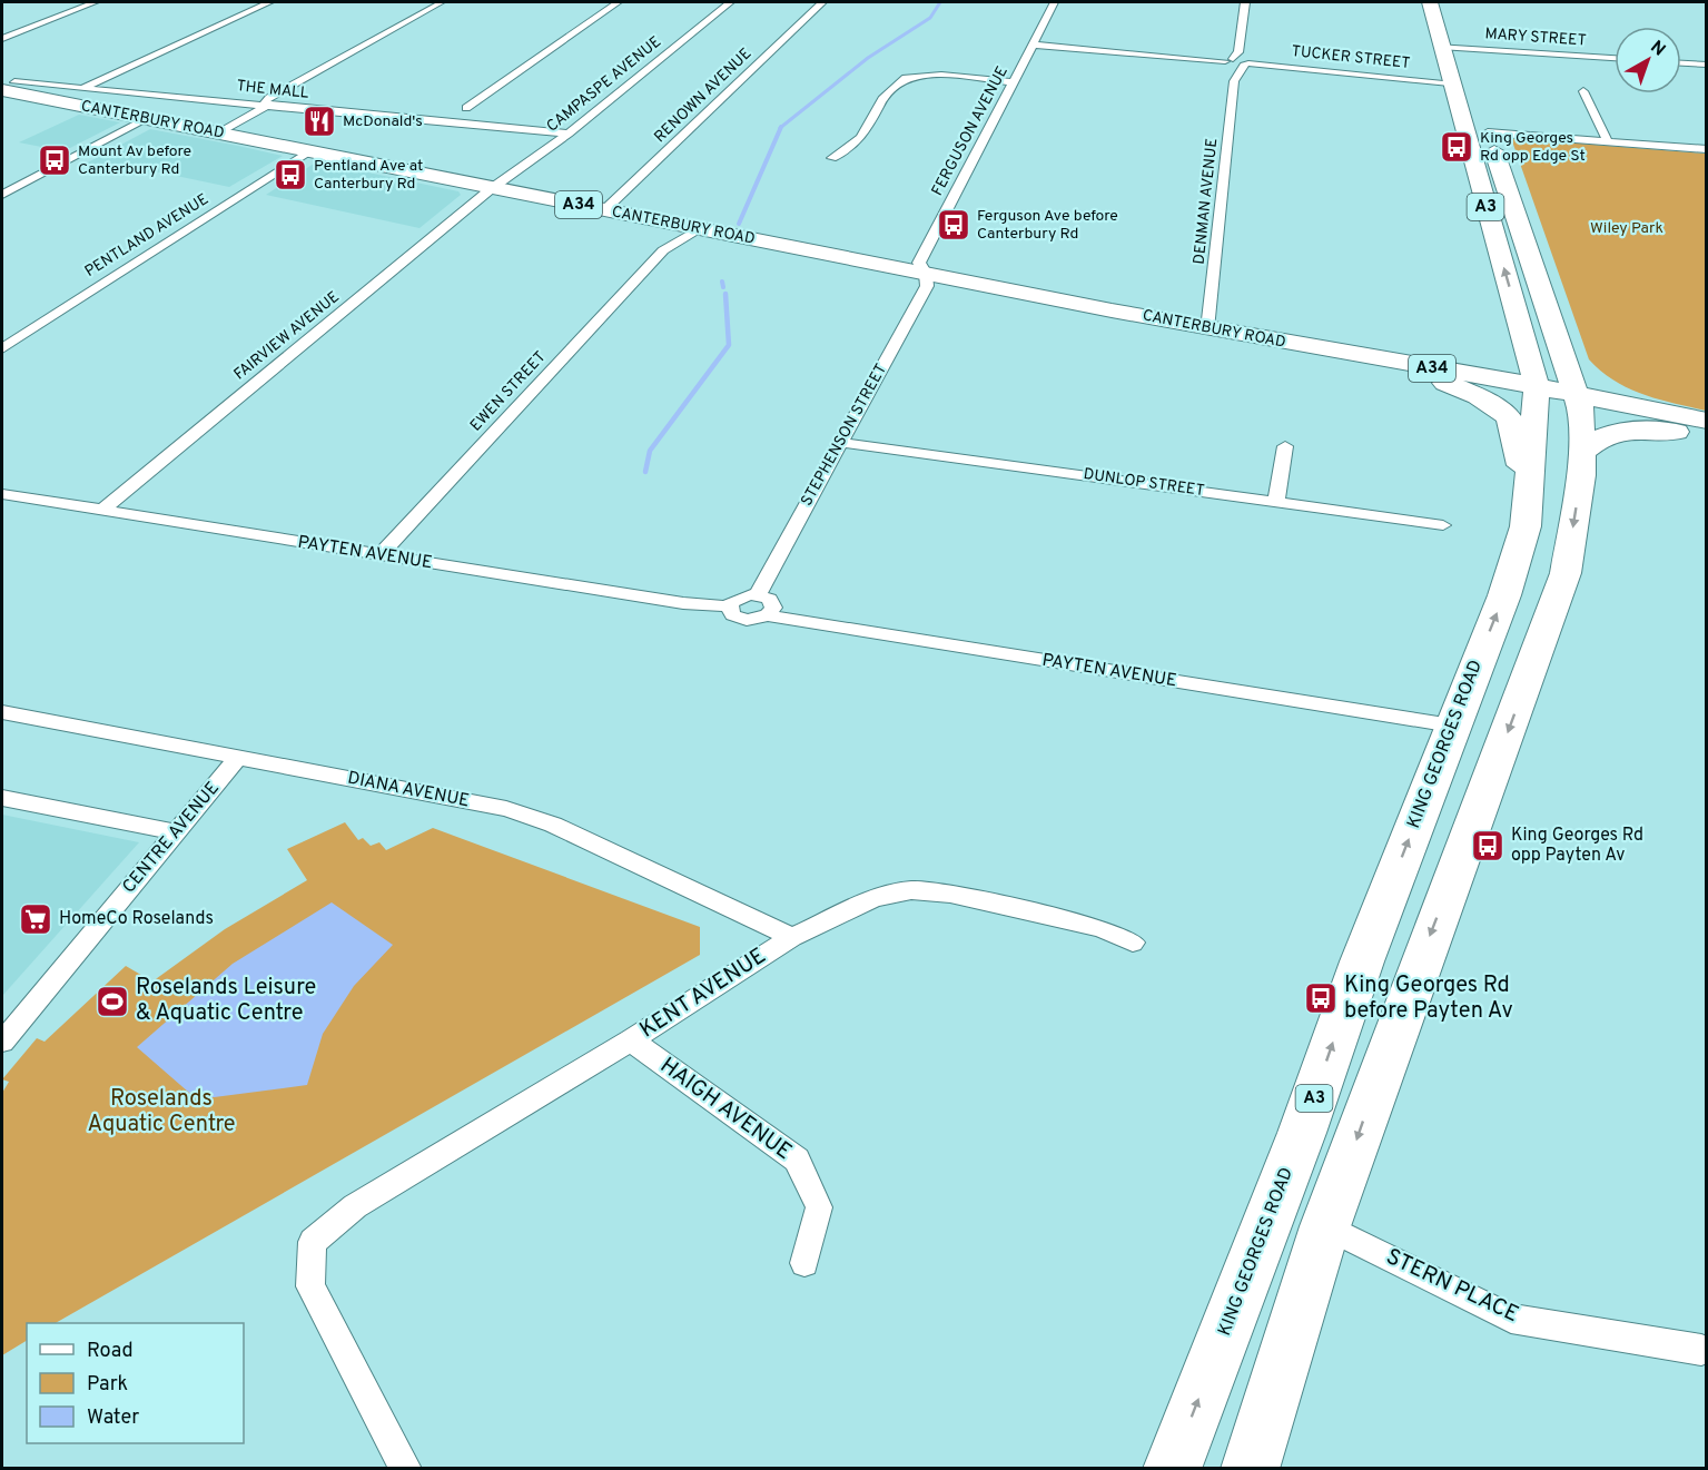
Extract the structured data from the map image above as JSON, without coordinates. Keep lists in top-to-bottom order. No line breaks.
{"streets":{"highway":["CANTERBURY ROAD","A34","A3","KING GEORGES ROAD"],"street":["MARY STREET","TUCKER STREET","CAMPASPE AVENUE","THE MALL","RENOWN AVENUE","FERGUSON AVENUE","DENMAN AVENUE","PENTLAND AVENUE","FAIRVIEW AVENUE","EWEN STREET","STEPHENSON STREET","DUNLOP STREET","PAYTEN AVENUE","DIANA AVENUE","CENTRE AVENUE","KENT AVENUE","HAIGH AVENUE","STERN PLACE"]},"crossings":[["MARY STREET","KING GEORGES ROAD"],["TUCKER STREET","FERGUSON AVENUE"],["TUCKER STREET","DENMAN AVENUE"],["TUCKER STREET","KING GEORGES ROAD"],["CAMPASPE AVENUE","THE MALL"],["CAMPASPE AVENUE","CANTERBURY ROAD"],["CAMPASPE AVENUE","FAIRVIEW AVENUE"],["THE MALL","CANTERBURY ROAD"],["RENOWN AVENUE","CANTERBURY ROAD"],["CANTERBURY ROAD","FERGUSON AVENUE"],["CANTERBURY ROAD","DENMAN AVENUE"],["CANTERBURY ROAD","A3"],["CANTERBURY ROAD","PENTLAND AVENUE"],["CANTERBURY ROAD","FAIRVIEW AVENUE"],["CANTERBURY ROAD","EWEN STREET"],["CANTERBURY ROAD","STEPHENSON STREET"],["CANTERBURY ROAD","KING GEORGES ROAD"],["FERGUSON AVENUE","STEPHENSON STREET"],["A3","STERN PLACE"],["FAIRVIEW AVENUE","PAYTEN AVENUE"],["EWEN STREET","PAYTEN AVENUE"],["STEPHENSON STREET","DUNLOP STREET"],["PAYTEN AVENUE","KING GEORGES ROAD"],["DIANA AVENUE","CENTRE AVENUE"],["DIANA AVENUE","KENT AVENUE"],["KENT AVENUE","HAIGH AVENUE"]],"parks":["Wiley Park","Roselands Aquatic Centre"],"places":{"restaurant":["McDonald's"],"bus stop":["King Georges Rd opp Edge St","Mount Av before Canterbury Rd","Pentland Ave at Canterbury Rd","Ferguson Ave before Canterbury Rd","King Georges Rd opp Payten Av","King Georges Rd before Payten Av"],"supermarket":["HomeCo Roselands"],"sports":["Roselands Leisure & Aquatic Centre"]},"legend":["Road","Park","Water"],"north":"top right"}
